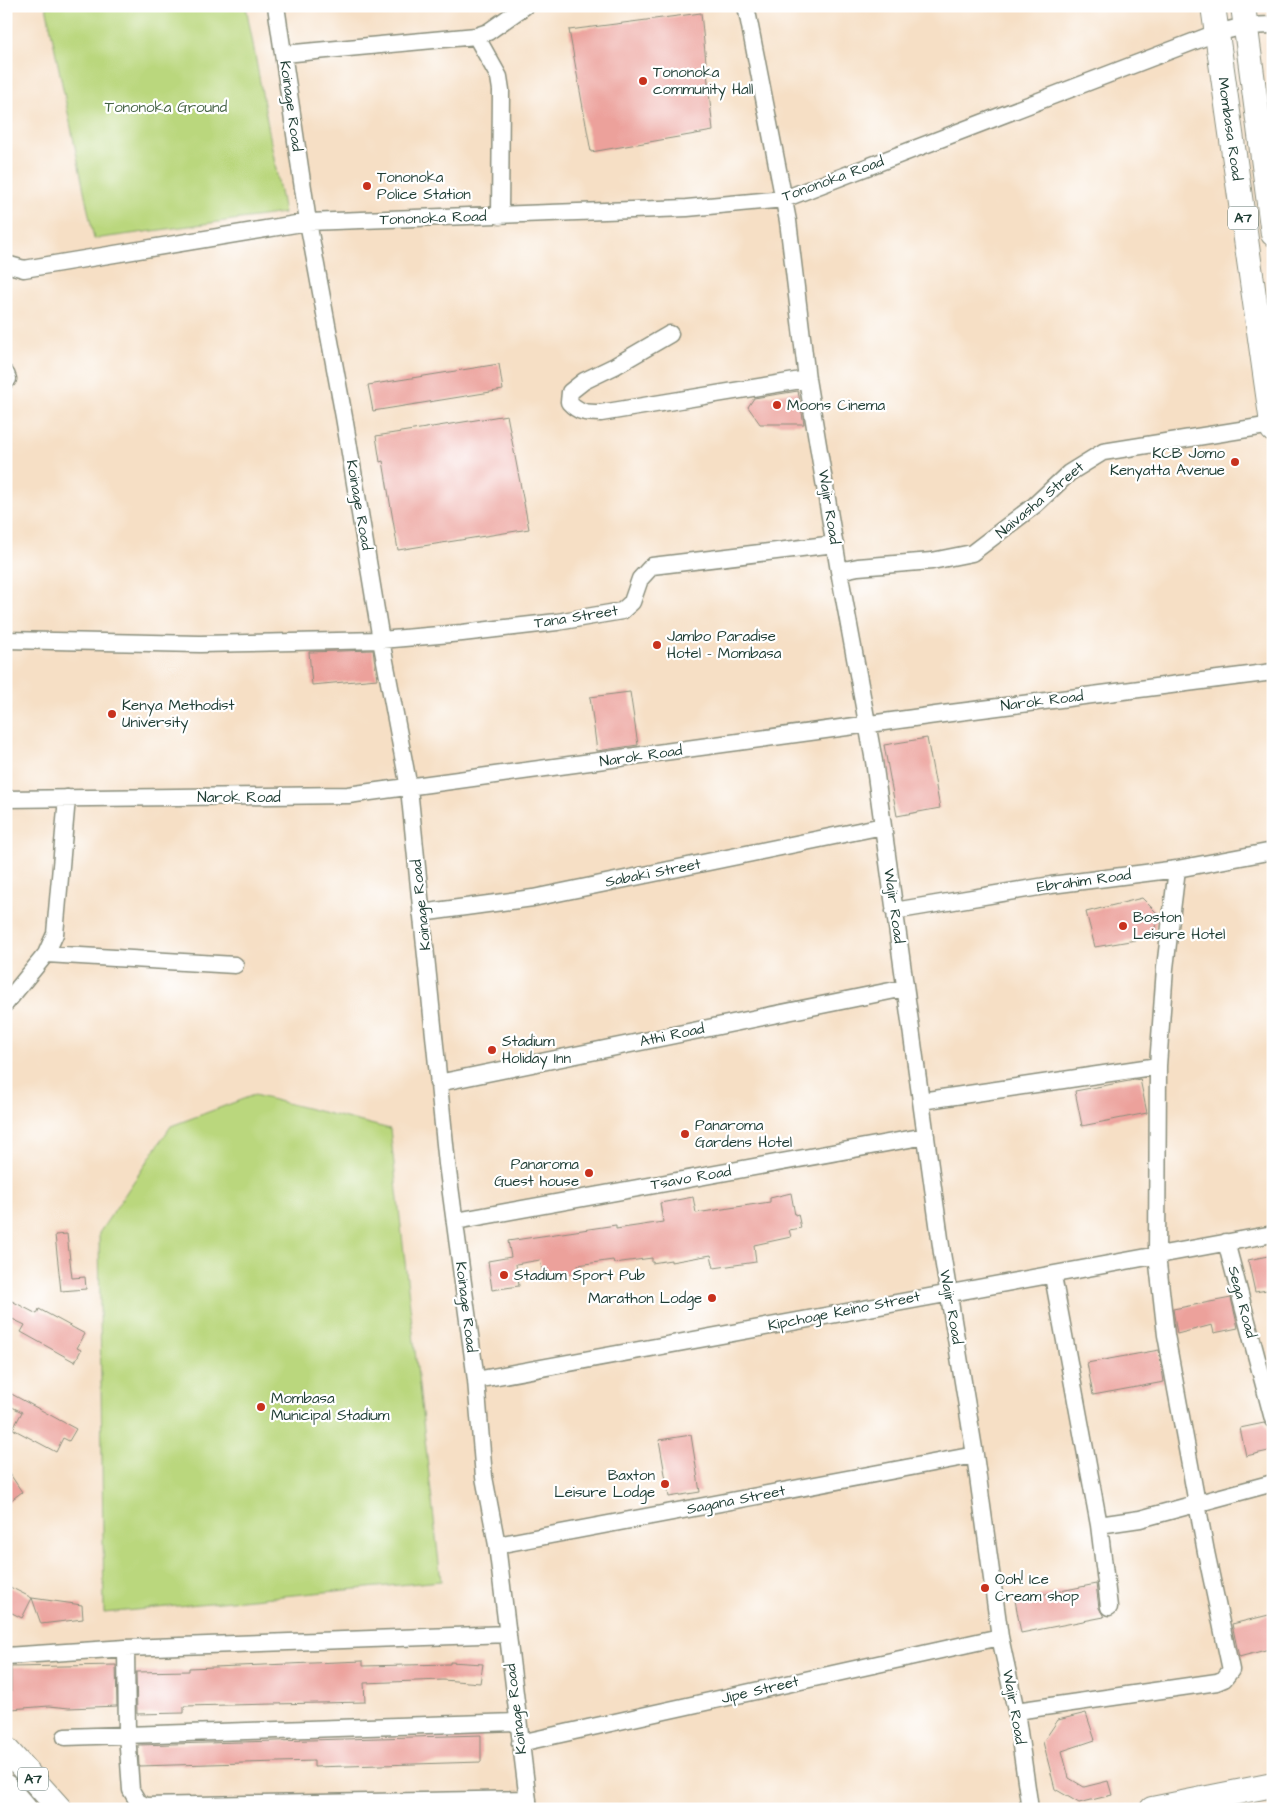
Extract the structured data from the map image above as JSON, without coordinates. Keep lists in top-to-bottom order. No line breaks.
{"streets":{"highway":["Mombasa Road","A7"],"street":["Koinage Road","Tononoka Road","Naivasha Street","Wajir Road","Tana Street","Narok Road","Sabaki Street","Ebrahim Road","Athi Road","Tsavo Road","Sega Road","Kipchoge Keino Street","Sagana Street","Jipe Street"]},"crossings":[["Koinage Road","Tononoka Road"],["Koinage Road","Tana Street"],["Koinage Road","Narok Road"],["Koinage Road","Sabaki Street"],["Koinage Road","Athi Road"],["Koinage Road","Tsavo Road"],["Koinage Road","Kipchoge Keino Street"],["Koinage Road","Sagana Street"],["Koinage Road","Jipe Street"],["Mombasa Road","Tononoka Road"],["Mombasa Road","Naivasha Street"],["Tononoka Road","Wajir Road"],["Naivasha Street","Wajir Road"],["Wajir Road","Tana Street"],["Wajir Road","Narok Road"],["Wajir Road","Sabaki Street"],["Wajir Road","Ebrahim Road"],["Wajir Road","Athi Road"],["Wajir Road","Tsavo Road"],["Wajir Road","Kipchoge Keino Street"],["Wajir Road","Sagana Street"],["Wajir Road","Jipe Street"],["Sega Road","Kipchoge Keino Street"]],"parks":["Tononoka Ground"],"places":["Tononoka community Hall","Tononoka Police Station","Moons Cinema","KCB Jomo Kenyatta Avenue","Jambo Paradise Hotel - Mombasa","Kenya Methodist University","Boston Leisure Hotel","Stadium Holiday Inn","Panaroma Gardens Hotel","Panaroma Guest house","Stadium Sport Pub","Marathon Lodge","Mombasa Municipal Stadium","Baxton Leisure Lodge","Ooh! Ice Cream shop"]}
